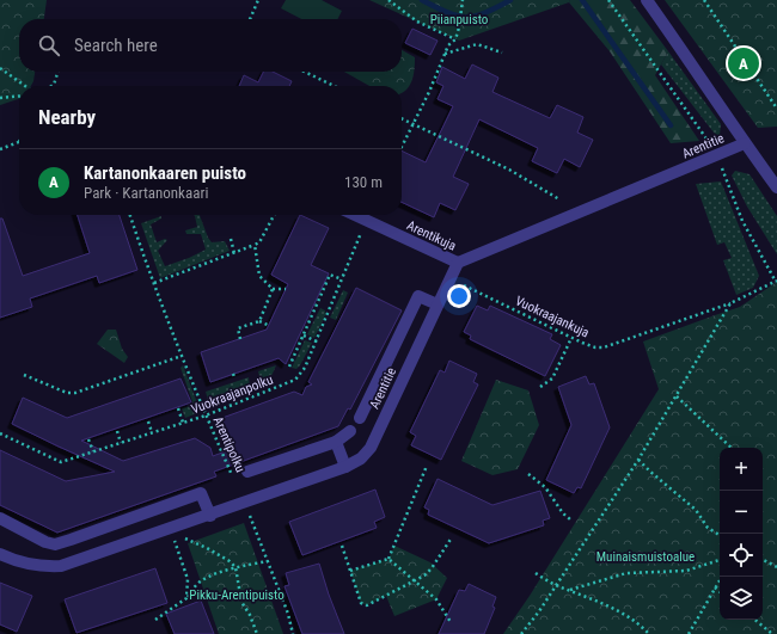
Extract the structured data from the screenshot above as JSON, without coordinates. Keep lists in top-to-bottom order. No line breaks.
{"streets":{"street":["Arentitie","Arentikuja"],"path":["Vuokraajankuja","Vuokraajanpolku","Arentipolku"]},"crossings":[["Arentitie","Arentikuja"],["Arentitie","Vuokraajankuja"],["Arentikuja","Vuokraajanpolku"],["Vuokraajanpolku","Arentipolku"]],"parks":["Piianpuisto","Muinaismuistoalue","Pikku-Arentipuisto"],"page":{"search":"Search here","pins":"A","heading":"Nearby","list":[{"mark":"A","name":"Kartanonkaaren puisto","note":"Park · Kartanonkaari","value":"130 m"}],"map_buttons":["+","−"]}}
